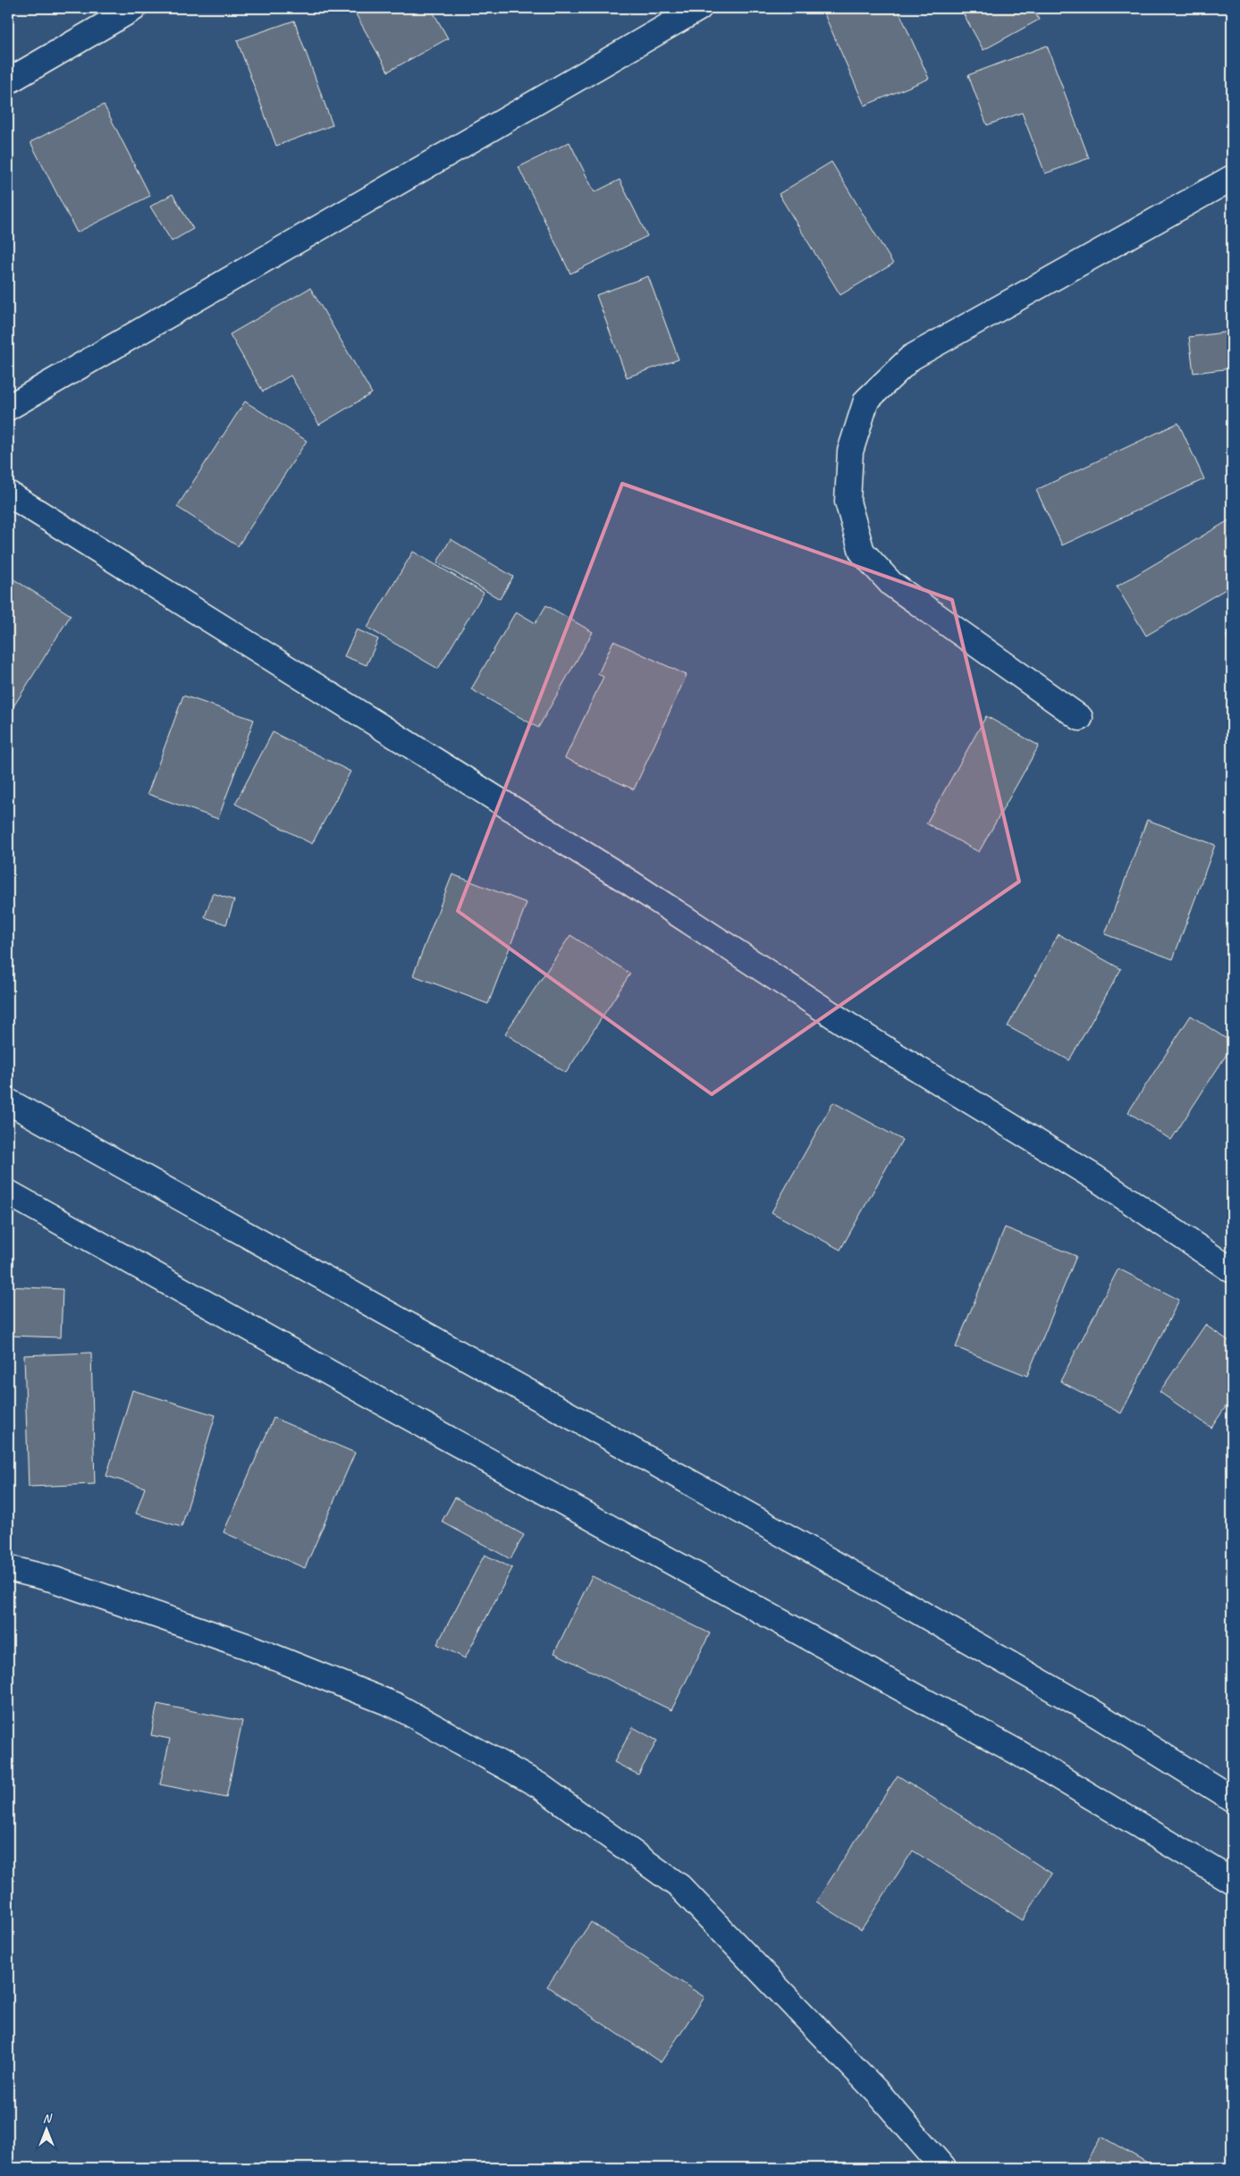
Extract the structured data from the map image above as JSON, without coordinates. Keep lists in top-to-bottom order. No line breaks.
{"north":"top"}
